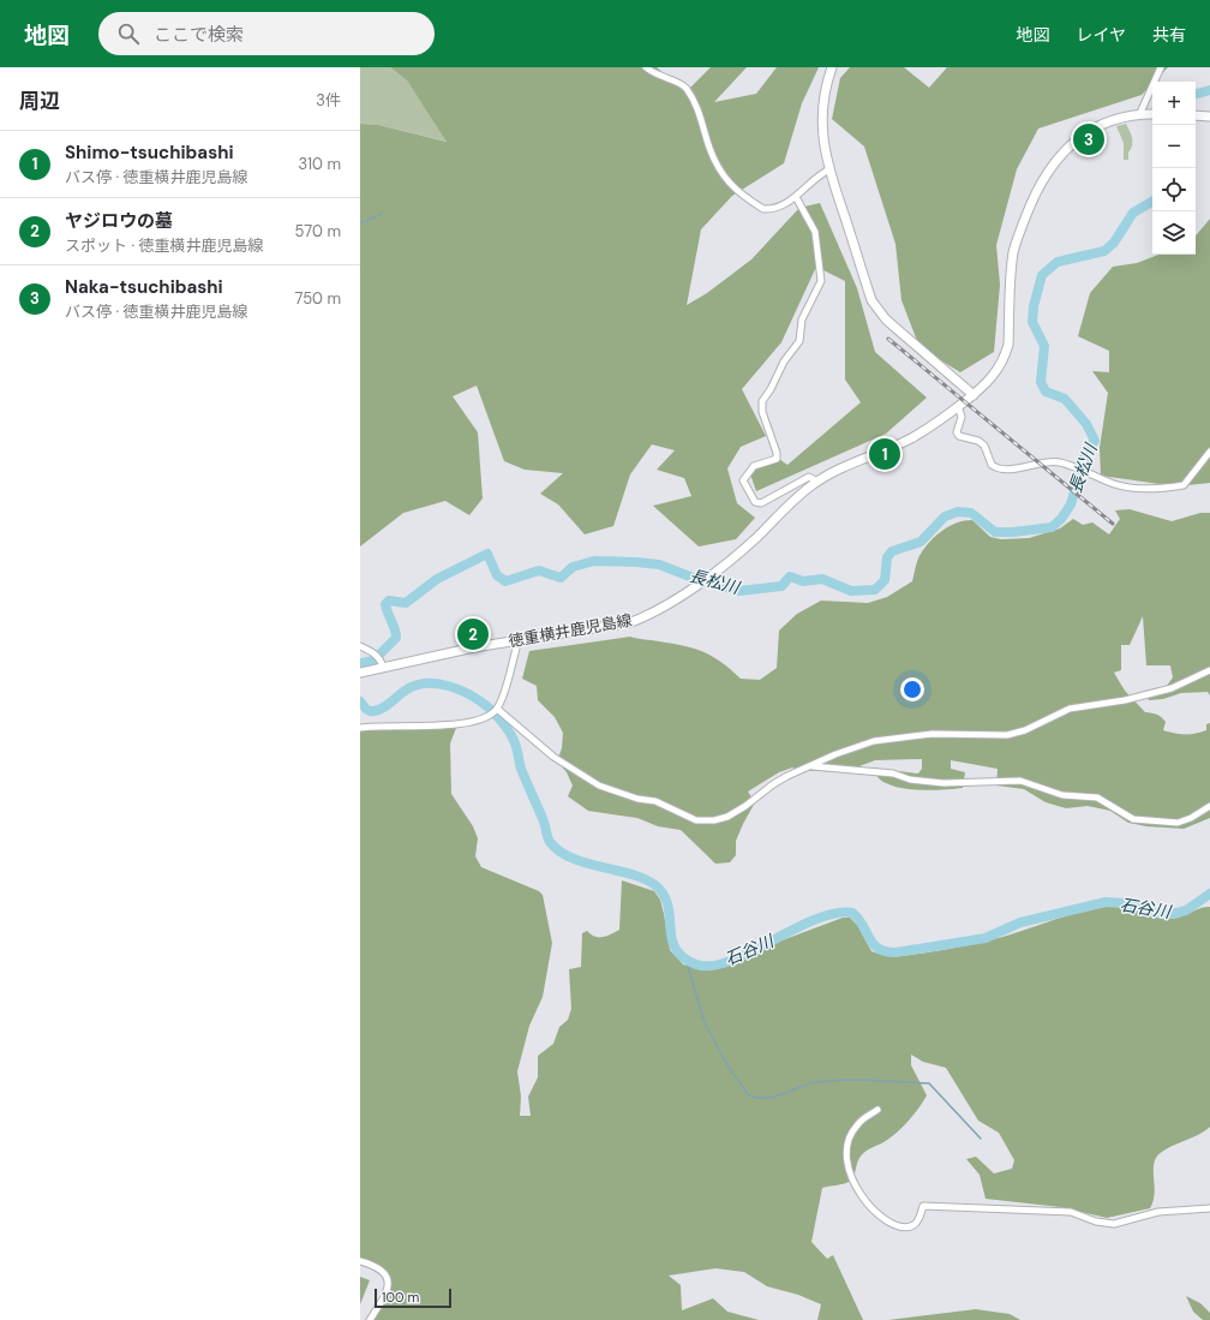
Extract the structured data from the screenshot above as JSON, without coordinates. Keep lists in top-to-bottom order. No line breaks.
{"streets":{"main road":["徳重横井鹿児島線"]},"water":["長松川","石谷川"],"scale_bar":"100 m","page":{"header":"地図","search":"ここで検索","nav":["地図","レイヤ","共有"],"heading":["周辺","3件"],"map_buttons":["+","−"],"pins":["3","1","2"],"list":[{"mark":"1","name":"Shimo-tsuchibashi","note":"バス停 · 徳重横井鹿児島線","value":"310 m"},{"mark":"2","name":"ヤジロウの墓","note":"スポット · 徳重横井鹿児島線","value":"570 m"},{"mark":"3","name":"Naka-tsuchibashi","note":"バス停 · 徳重横井鹿児島線","value":"750 m"}],"scale":"100 m"}}
